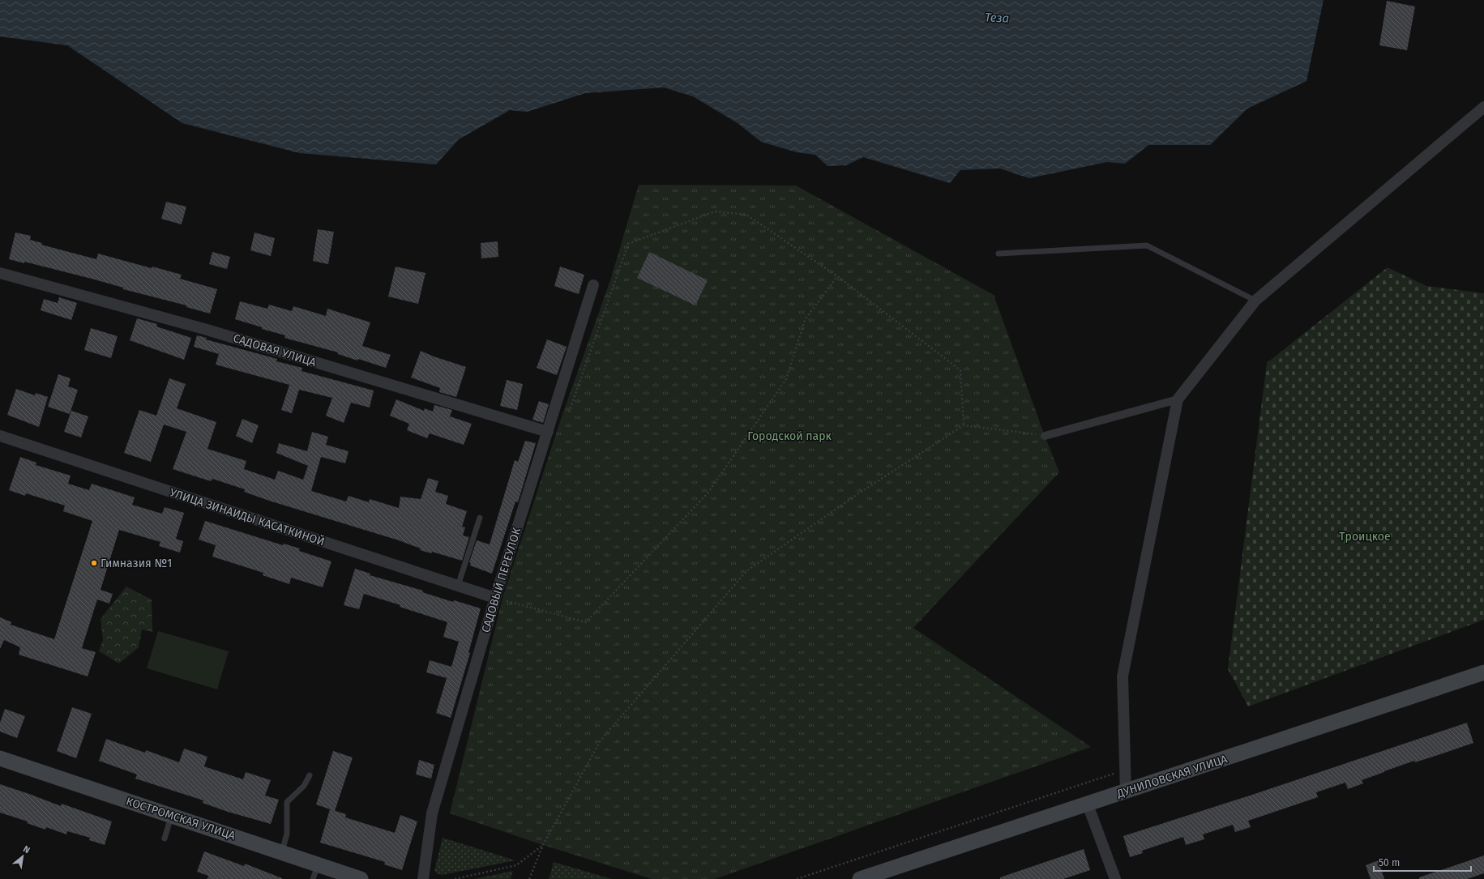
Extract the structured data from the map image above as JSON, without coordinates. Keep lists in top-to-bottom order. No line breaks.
{"streets":{"main road":["ДУНИЛОВСКАЯ УЛИЦА","КОСТРОМСКАЯ УЛИЦА"],"street":["САДОВАЯ УЛИЦА","УЛИЦА ЗИНАИДЫ КАСАТКИНОЙ","САДОВЫЙ ПЕРЕУЛОК"]},"crossings":[["САДОВАЯ УЛИЦА","САДОВЫЙ ПЕРЕУЛОК"],["УЛИЦА ЗИНАИДЫ КАСАТКИНОЙ","САДОВЫЙ ПЕРЕУЛОК"]],"water":["Теза"],"parks":["Городской парк","Троицкое"],"places":["Гимназия №1"],"scale_bar":"50 m","north":"top right"}
